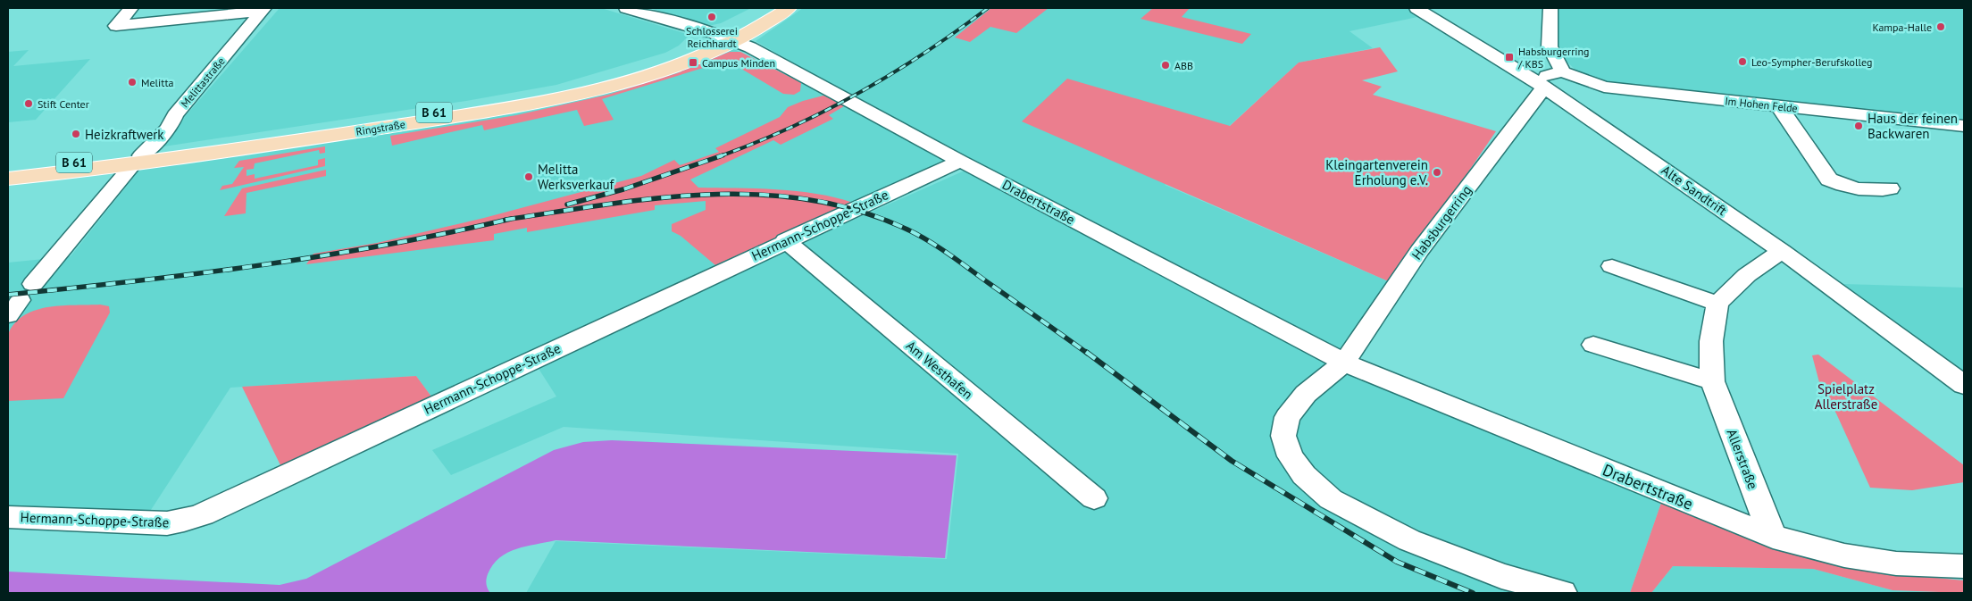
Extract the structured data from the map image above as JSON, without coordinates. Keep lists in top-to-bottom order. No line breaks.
{"streets":{"main road":["B 61","Ringstraße"],"street":["Melittastraße","Im Hohen Felde","Alte Sandtrift","Drabertstraße","Habsburgerring","Hermann-Schoppe-Straße","Am Westhafen","Allerstraße"]},"crossings":[["Melittastraße","Ringstraße"],["Ringstraße","Drabertstraße"],["Alte Sandtrift","Habsburgerring"],["Drabertstraße","Habsburgerring"],["Drabertstraße","Hermann-Schoppe-Straße"],["Drabertstraße","Allerstraße"],["Hermann-Schoppe-Straße","Am Westhafen"]],"parks":["Spielplatz Allerstraße"],"places":{"other":["Schlosserei Reichhardt","Kampa-Halle","Leo-Sympher-Berufskolleg","ABB","Melitta","Stift Center","Haus der feinen Backwaren","Heizkraftwerk","Kleingartenverein Erholung e.V.","Melitta Werksverkauf"],"transit":["Habsburgerring / KBS","Campus Minden"]}}
